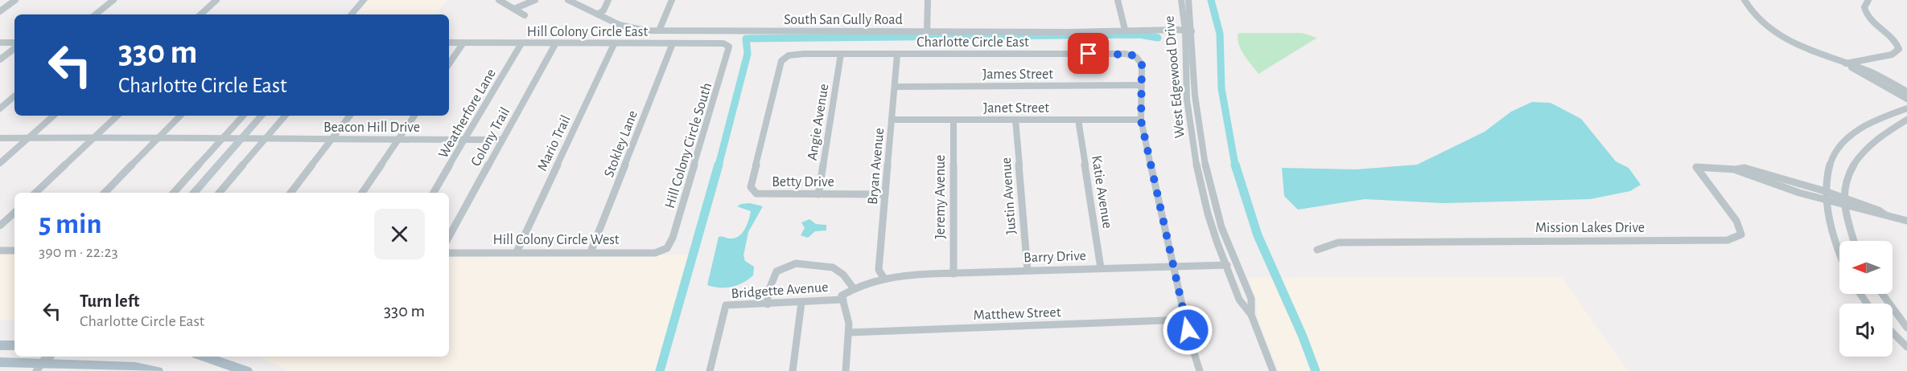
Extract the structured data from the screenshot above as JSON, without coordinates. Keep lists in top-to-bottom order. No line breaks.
{"streets":{"street":["South San Gully Road","Hill Colony Circle East","Charlotte Circle East","James Street","West Edgewood Drive","Janet Street","Weatherfore Lane","Angie Avenue","Beacon Hill Drive","Colony Trail","Mario Trail","Stokley Lane","Hill Colony Circle South","Bryan Avenue","Betty Drive","Katie Avenue","Justin Avenue","Jeremy Avenue","Mission Lakes Drive","Hill Colony Circle West","Barry Drive","Bridgette Avenue","Matthew Street"]},"crossings":[["South San Gully Road","West Edgewood Drive"],["Hill Colony Circle East","Weatherfore Lane"],["Hill Colony Circle East","Colony Trail"],["Hill Colony Circle East","Mario Trail"],["Hill Colony Circle East","Stokley Lane"],["Hill Colony Circle East","Hill Colony Circle South"],["Charlotte Circle East","James Street"],["Charlotte Circle East","Angie Avenue"],["Charlotte Circle East","Bryan Avenue"],["Charlotte Circle East","Betty Drive"],["James Street","Bryan Avenue"],["West Edgewood Drive","Barry Drive"],["Janet Street","Bryan Avenue"],["Janet Street","Katie Avenue"],["Janet Street","Justin Avenue"],["Janet Street","Jeremy Avenue"],["Weatherfore Lane","Beacon Hill Drive"],["Angie Avenue","Betty Drive"],["Beacon Hill Drive","Colony Trail"],["Mario Trail","Hill Colony Circle West"],["Stokley Lane","Hill Colony Circle West"],["Hill Colony Circle South","Hill Colony Circle West"],["Bryan Avenue","Betty Drive"],["Bryan Avenue","Barry Drive"],["Katie Avenue","Barry Drive"],["Justin Avenue","Barry Drive"],["Jeremy Avenue","Barry Drive"]],"north":"left","page":{"turn":["330 m","Charlotte Circle East"],"heading":["5 min","390 m · 22:23"],"list":[{"name":"Turn left","note":"Charlotte Circle East","value":"330 m"}]}}
